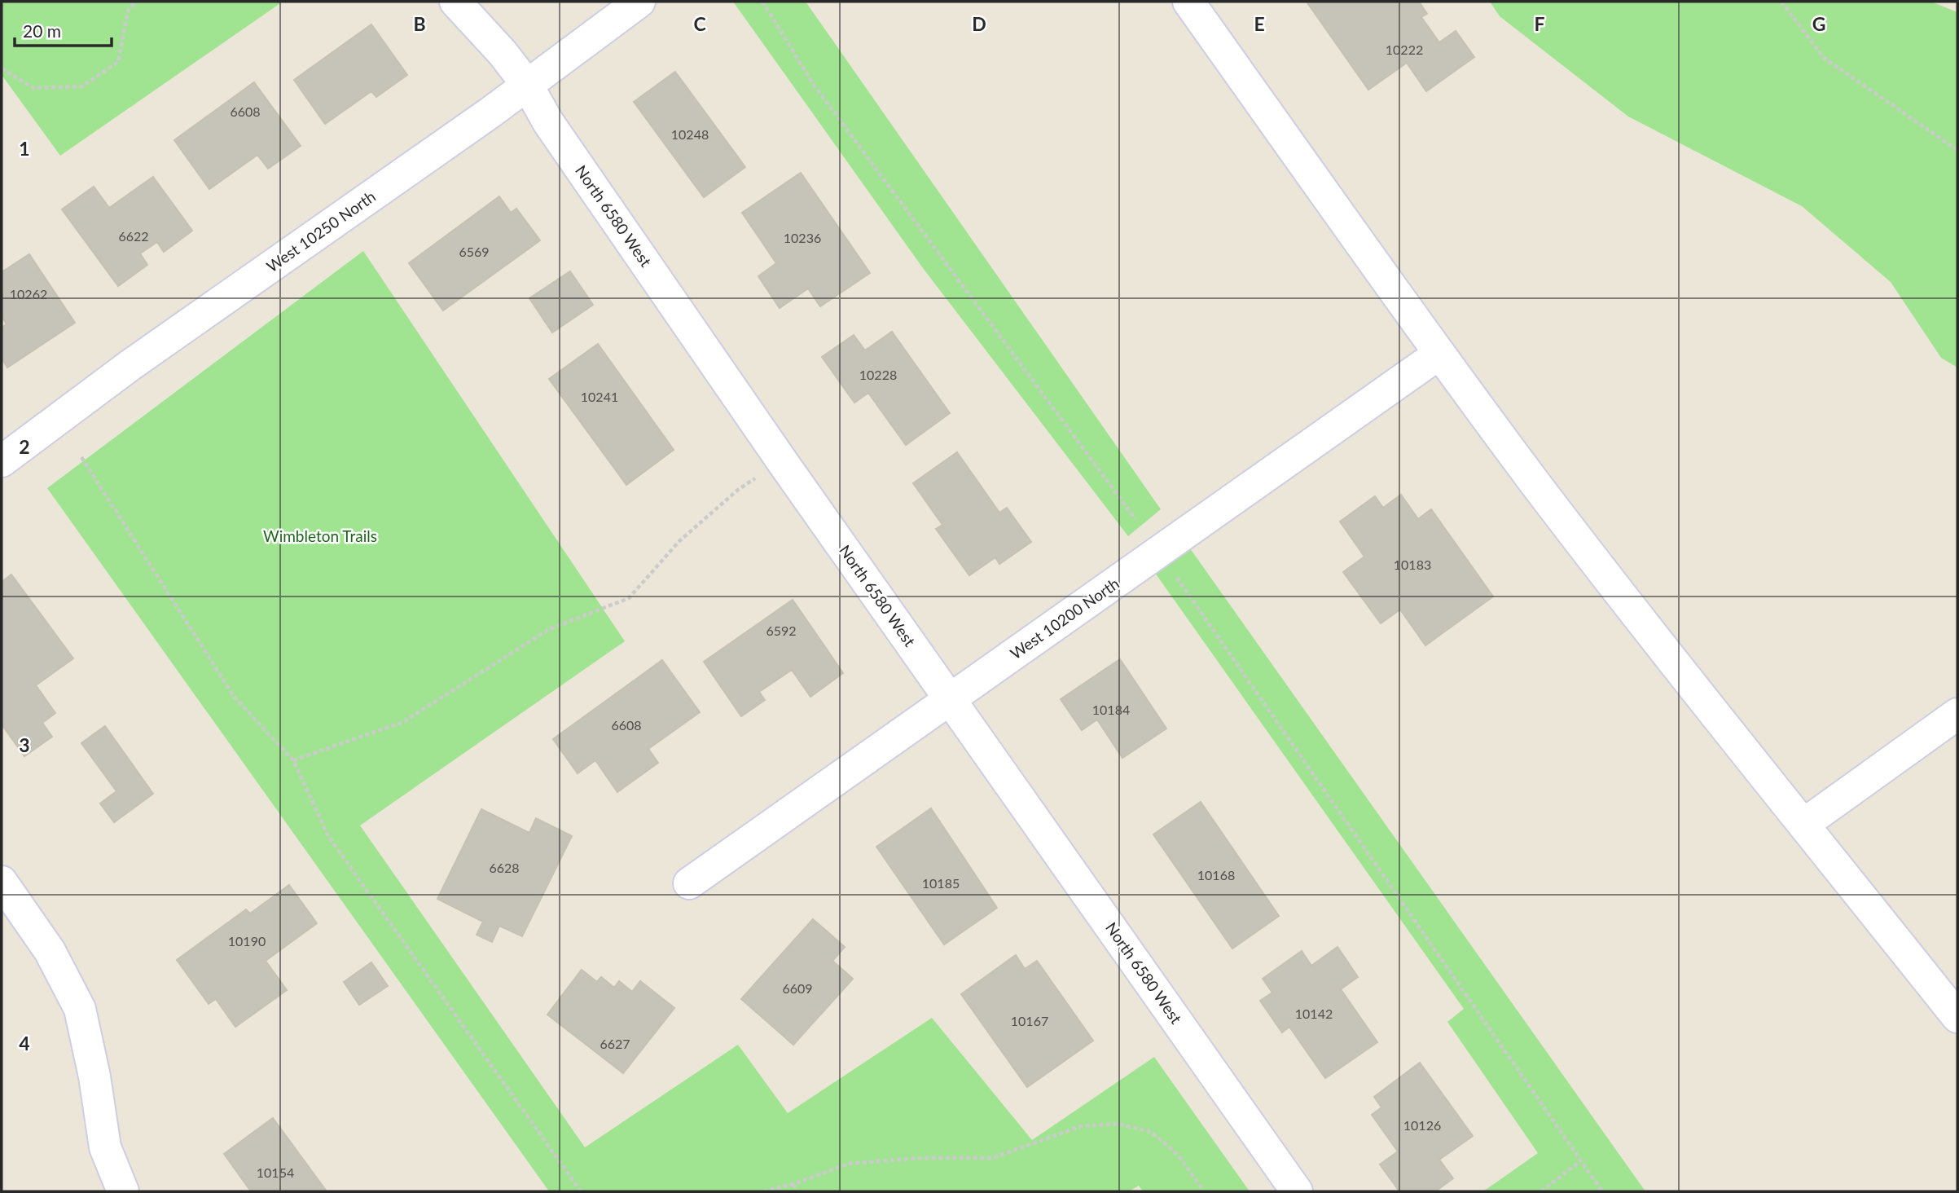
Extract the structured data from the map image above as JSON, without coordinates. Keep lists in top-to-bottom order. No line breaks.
{"streets":{"street":["North 6580 West","West 10250 North","West 10200 North"]},"crossings":[["North 6580 West","West 10250 North"],["North 6580 West","West 10200 North"]],"parks":["Wimbleton Trails"],"house_numbers":["10222","6608","10248","6622","10236","6569","10262","10228","10241","10183","6592","10184","6608","6628","10168","10185","10190","6609","10142","10167","6627","10126","10154"],"scale_bar":"20 m","grid":{"columns":["B","C","D","E","F","G"],"rows":["1","2","3","4"]}}
